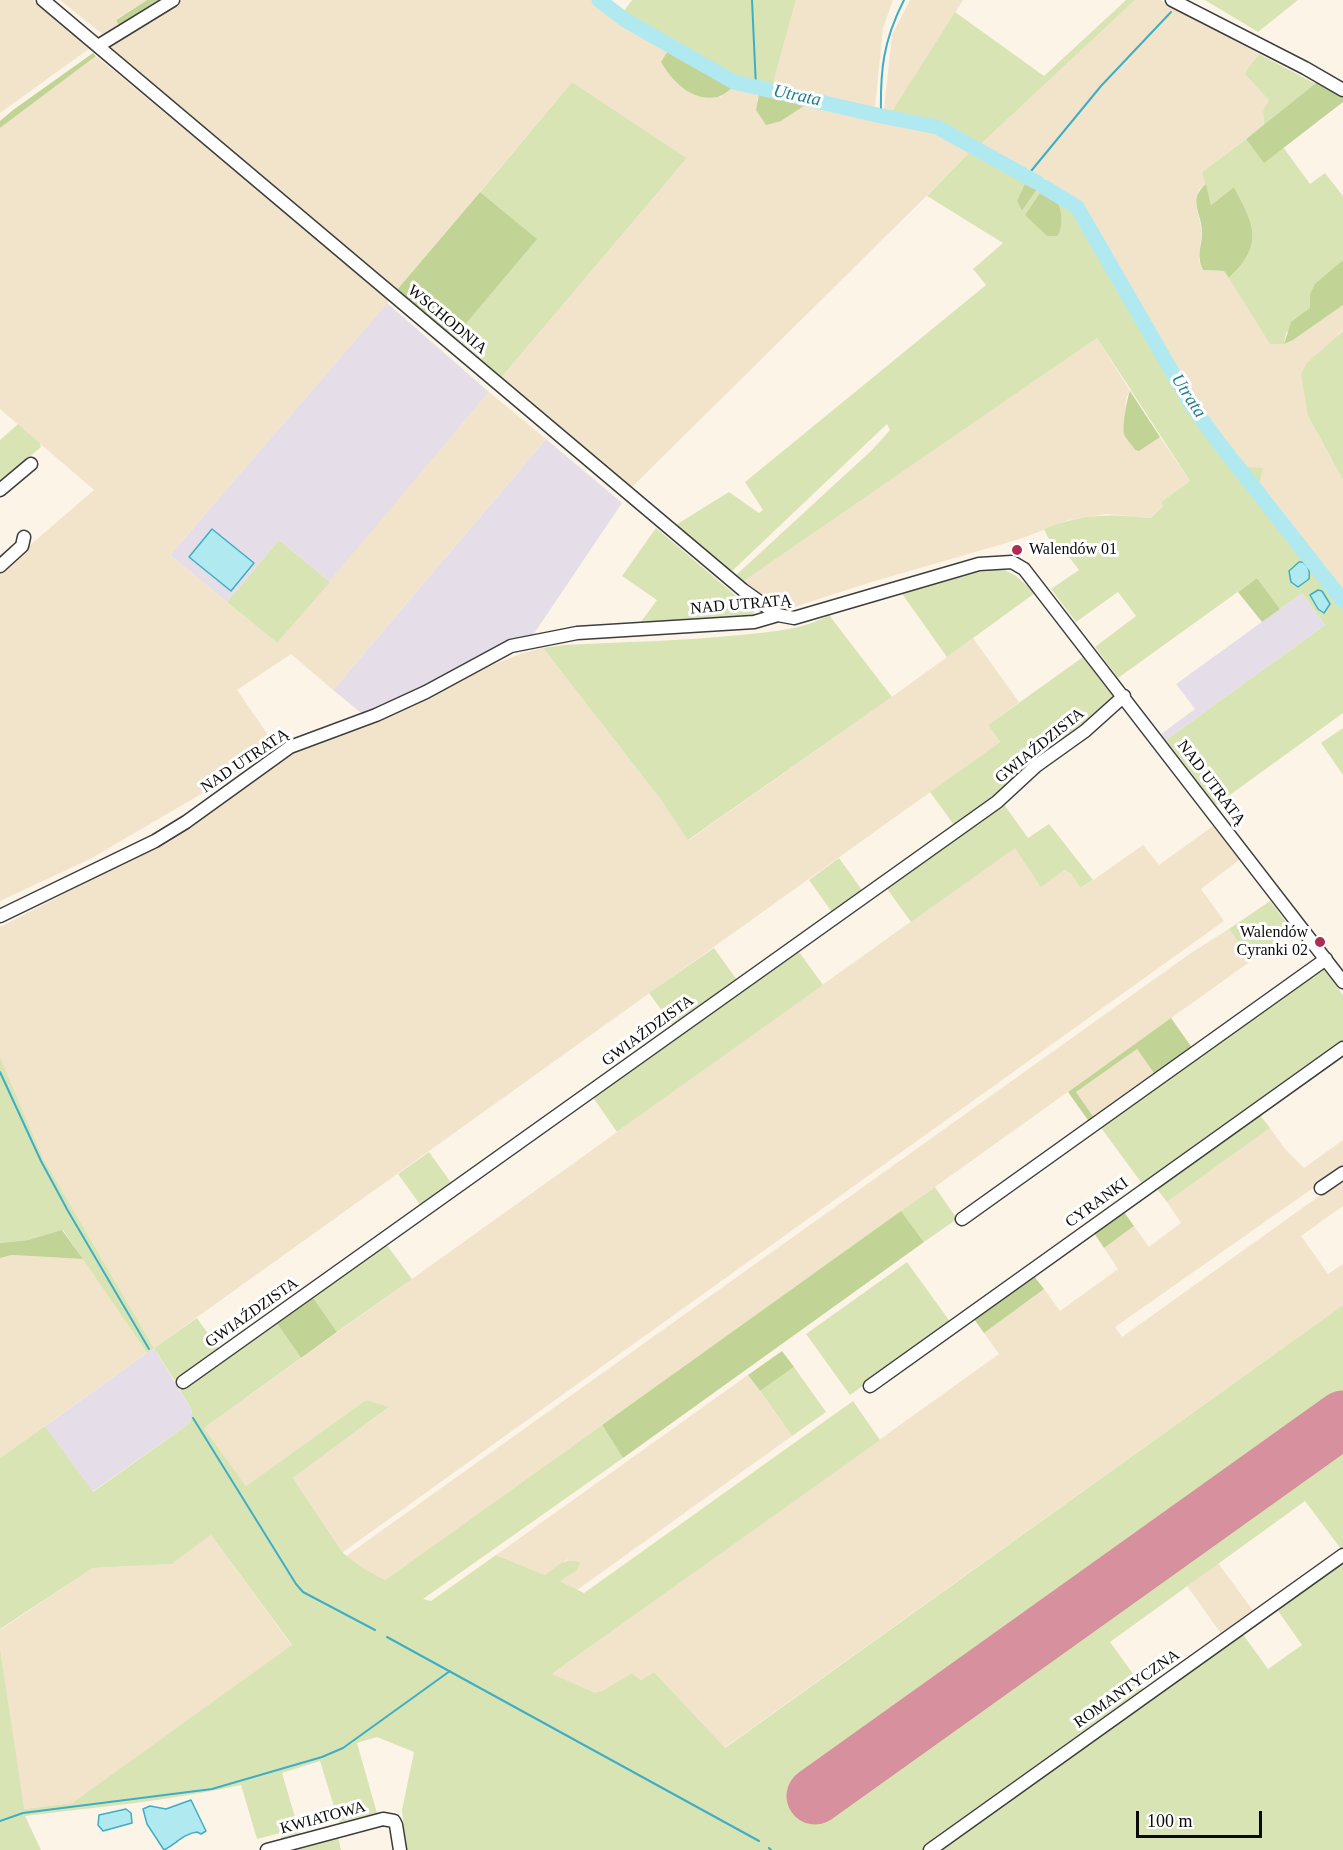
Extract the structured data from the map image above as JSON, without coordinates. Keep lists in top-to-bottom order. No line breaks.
{"streets":{"street":["WSCHODNIA","NAD UTRATĄ","GWIAŹDZISTA","CYRANKI","ROMANTYCZNA","KWIATOWA"]},"crossings":[["WSCHODNIA","NAD UTRATĄ"],["NAD UTRATĄ","GWIAŹDZISTA"]],"water":["Utrata"],"places":["Walendów 01","Walendów Cyranki 02"],"scale_bar":"100 m"}
